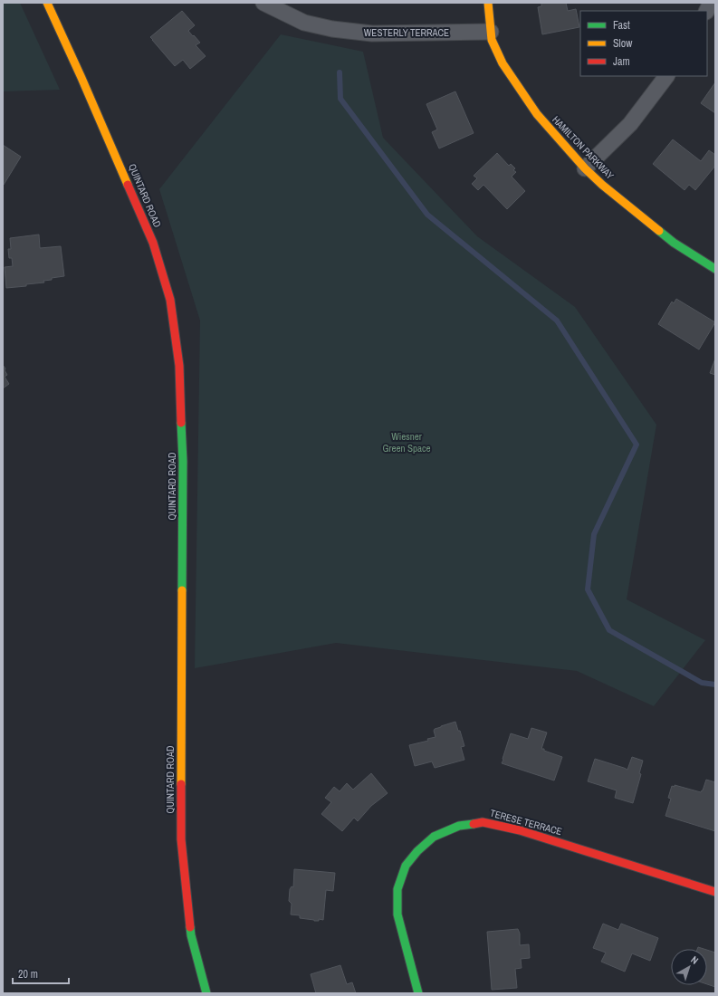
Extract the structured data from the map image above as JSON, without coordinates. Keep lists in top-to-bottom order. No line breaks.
{"streets":{"street":["WESTERLY TERRACE","HAMILTON PARKWAY","QUINTARD ROAD","TERESE TERRACE"]},"crossings":[["WESTERLY TERRACE","HAMILTON PARKWAY"]],"parks":["Wiesner Green Space"],"legend":["Fast","Slow","Jam"],"scale_bar":"20 m","north":"top right"}
